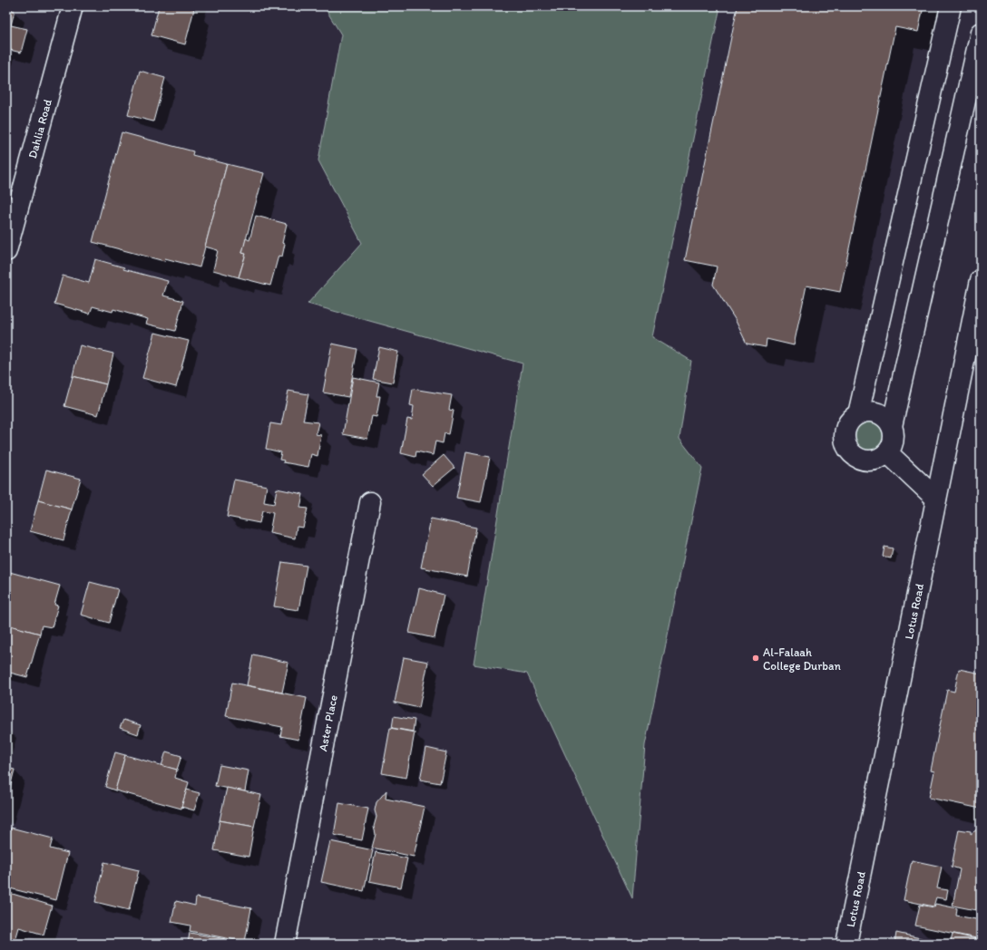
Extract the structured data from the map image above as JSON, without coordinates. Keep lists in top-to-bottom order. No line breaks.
{"streets":{"street":["Dahlia Road","Lotus Road","Aster Place"]},"places":["Al-Falaah College Durban"]}
